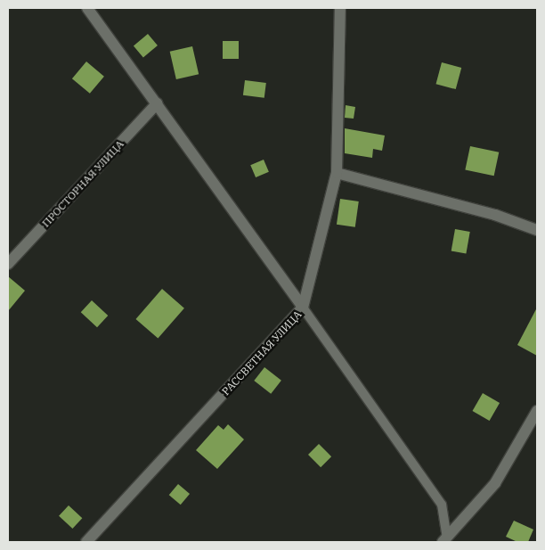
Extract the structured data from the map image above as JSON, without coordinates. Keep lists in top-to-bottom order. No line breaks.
{"streets":{"street":["ПРОСТОРНАЯ УЛИЦА","РАССВЕТНАЯ УЛИЦА"]}}
